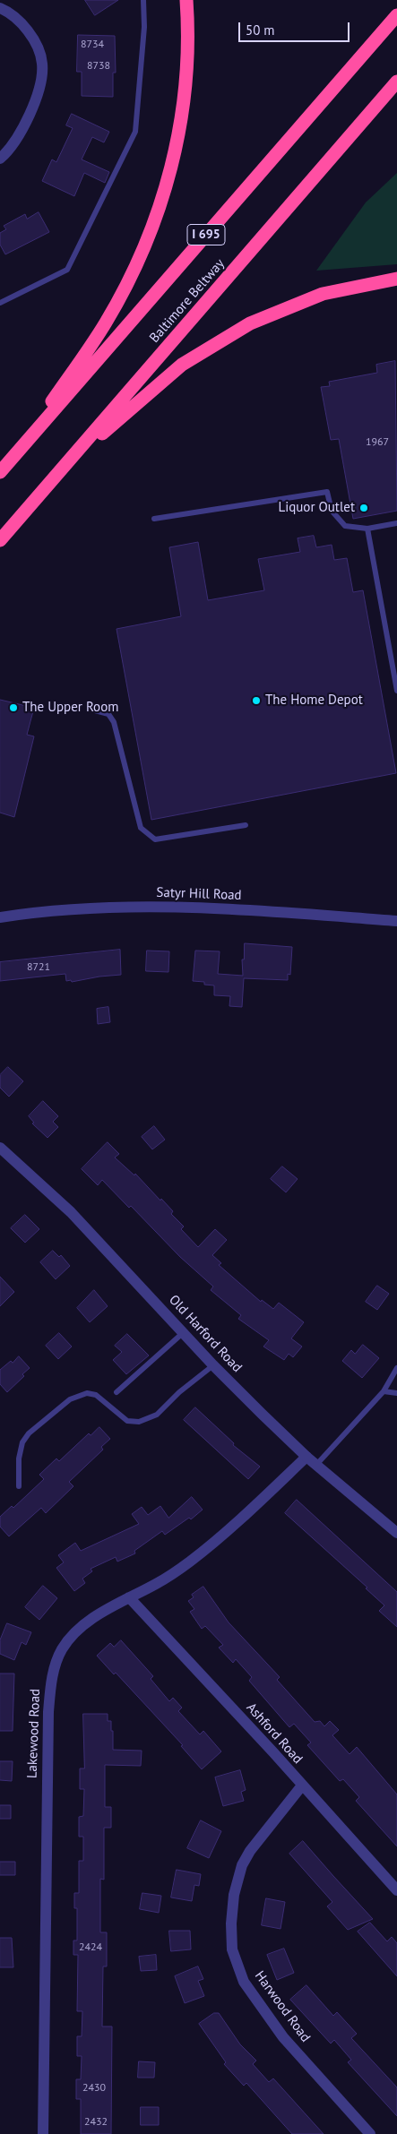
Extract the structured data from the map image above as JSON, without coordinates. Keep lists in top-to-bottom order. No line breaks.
{"streets":{"highway":["I 695","Baltimore Beltway"],"street":["Satyr Hill Road","Old Harford Road","Lakewood Road","Ashford Road","Harwood Road"]},"crossings":[["Old Harford Road","Lakewood Road"],["Lakewood Road","Ashford Road"],["Ashford Road","Harwood Road"]],"places":["Liquor Outlet","The Home Depot","The Upper Room"],"house_numbers":["8734","8738","1967","8721","2424","2430","2432"],"scale_bar":"50 m"}
